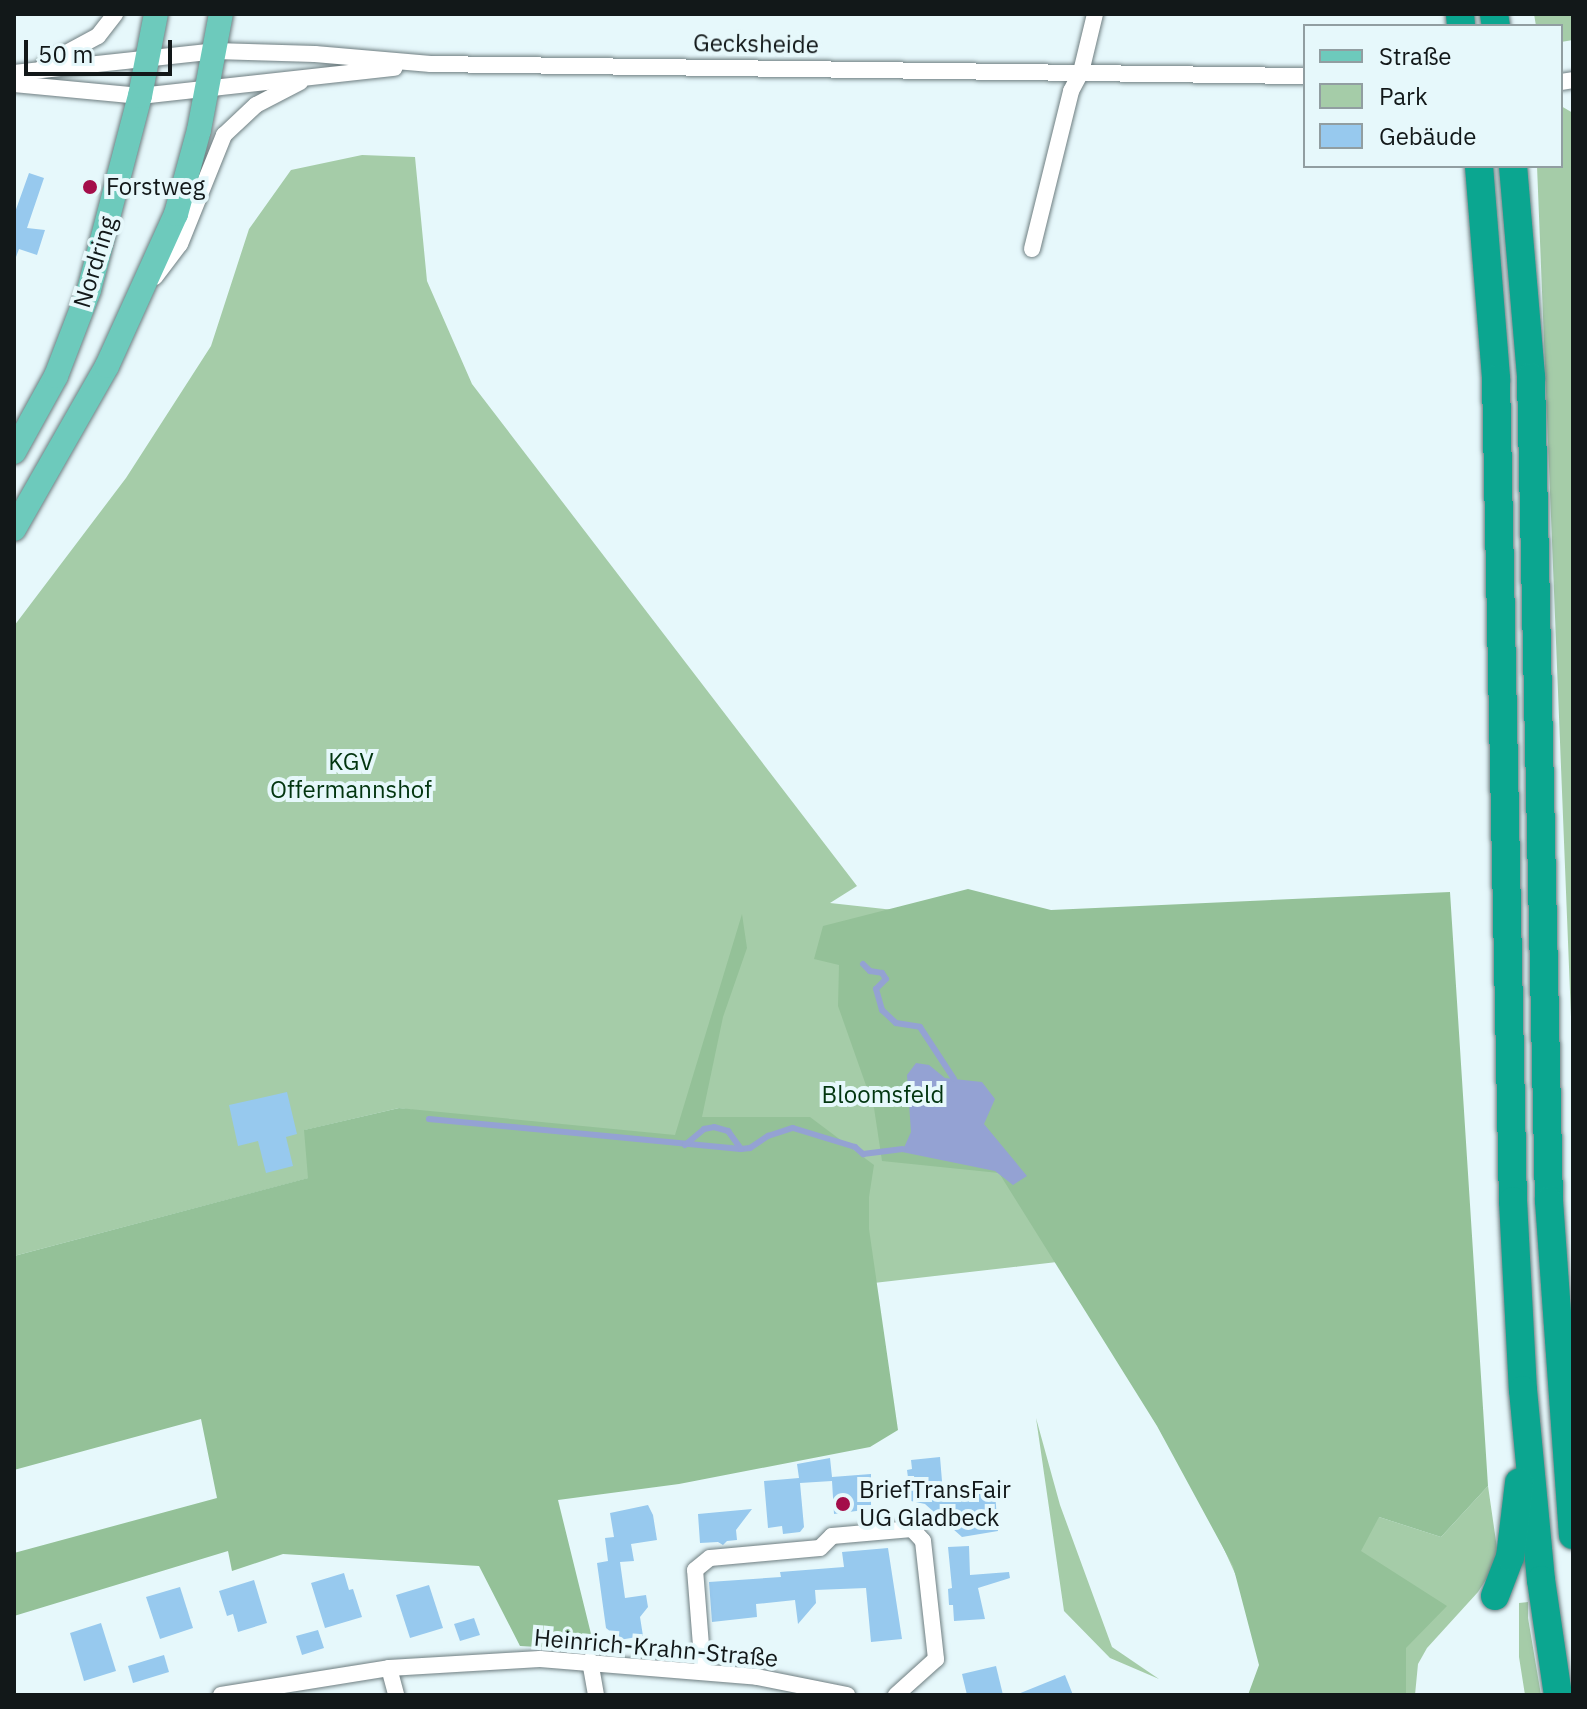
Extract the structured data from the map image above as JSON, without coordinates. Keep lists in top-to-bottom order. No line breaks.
{"streets":{"main road":["Nordring"],"street":["Gecksheide","Heinrich-Krahn-Straße"]},"crossings":[["Gecksheide","Nordring"]],"parks":["KGV Offermannshof","Bloomsfeld"],"places":["Forstweg","BriefTransFair UG Gladbeck"],"legend":["Straße","Park","Gebäude"],"scale_bar":"50 m"}
